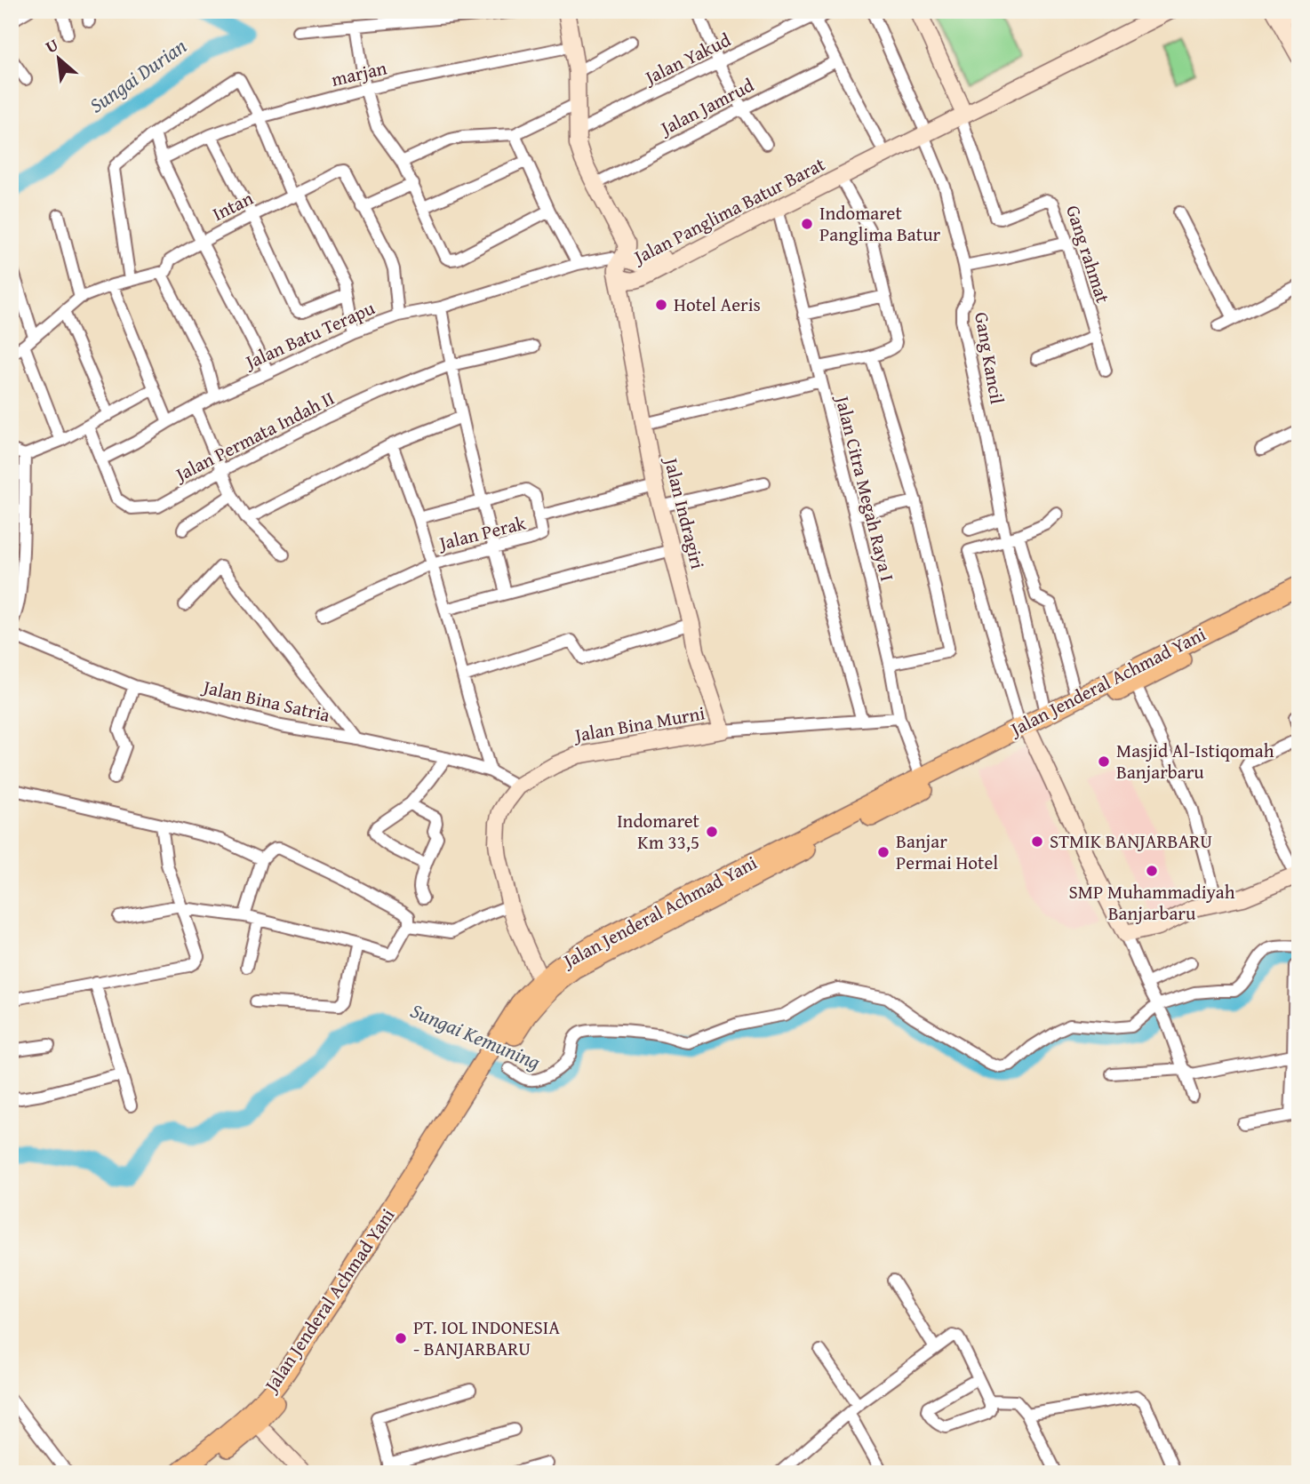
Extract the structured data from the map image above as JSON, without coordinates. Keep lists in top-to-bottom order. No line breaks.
{"streets":{"highway":["Jalan Jenderal Achmad Yani"],"main road":["Jalan Panglima Batur Barat","Jalan Indragiri","Jalan Bina Murni"],"street":["Jalan Yakud","marjan","Jalan Jamrud","Intan","Gang rahmat","Jalan Batu Terapu","Gang Kancil","Jalan Permata Indah II","Jalan Citra Megah Raya I","Jalan Perak","Jalan Bina Satria"]},"crossings":[["Jalan Yakud","Jalan Indragiri"],["marjan","Jalan Indragiri"],["Jalan Jamrud","Jalan Indragiri"],["Intan","Jalan Batu Terapu"],["Jalan Panglima Batur Barat","Gang rahmat"],["Jalan Panglima Batur Barat","Jalan Batu Terapu"],["Jalan Panglima Batur Barat","Gang Kancil"],["Jalan Panglima Batur Barat","Jalan Citra Megah Raya I"],["Jalan Panglima Batur Barat","Jalan Indragiri"],["Jalan Batu Terapu","Jalan Permata Indah II"],["Jalan Batu Terapu","Jalan Indragiri"],["Gang Kancil","Jalan Jenderal Achmad Yani"],["Jalan Citra Megah Raya I","Jalan Jenderal Achmad Yani"],["Jalan Indragiri","Jalan Bina Murni"],["Jalan Jenderal Achmad Yani","Jalan Bina Murni"],["Jalan Bina Satria","Jalan Bina Murni"]],"water":["Sungai Durian","Sungai Kemuning"],"places":["Indomaret Panglima Batur","Hotel Aeris","Masjid Al-Istiqomah Banjarbaru","Indomaret Km 33,5","STMIK BANJARBARU","Banjar Permai Hotel","SMP Muhammadiyah Banjarbaru","PT. IOL INDONESIA - BANJARBARU"],"north":"top left"}
